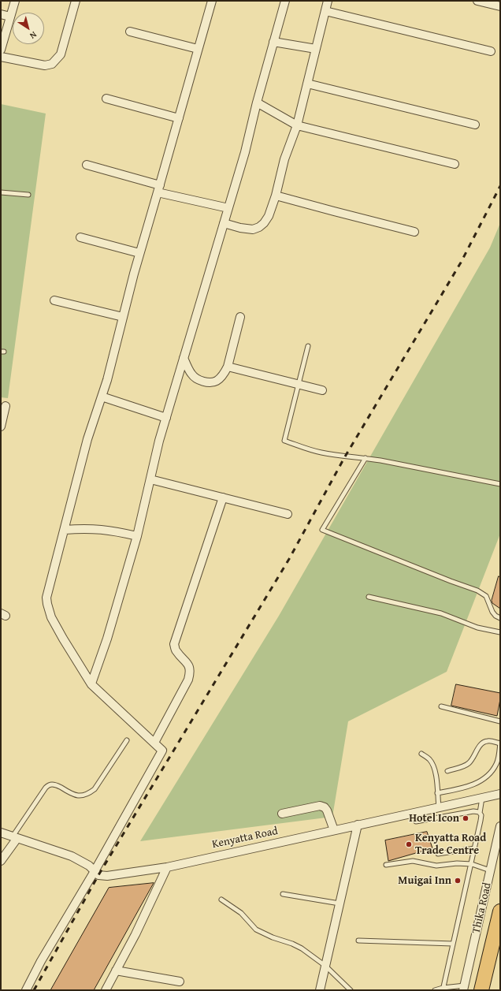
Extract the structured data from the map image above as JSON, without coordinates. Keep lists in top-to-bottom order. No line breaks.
{"streets":{"highway":["Thika Road"],"street":["Kenyatta Road"]},"places":["Hotel Icon","Kenyatta Road Trade Centre","Muigai Inn"],"north":"bottom right"}
